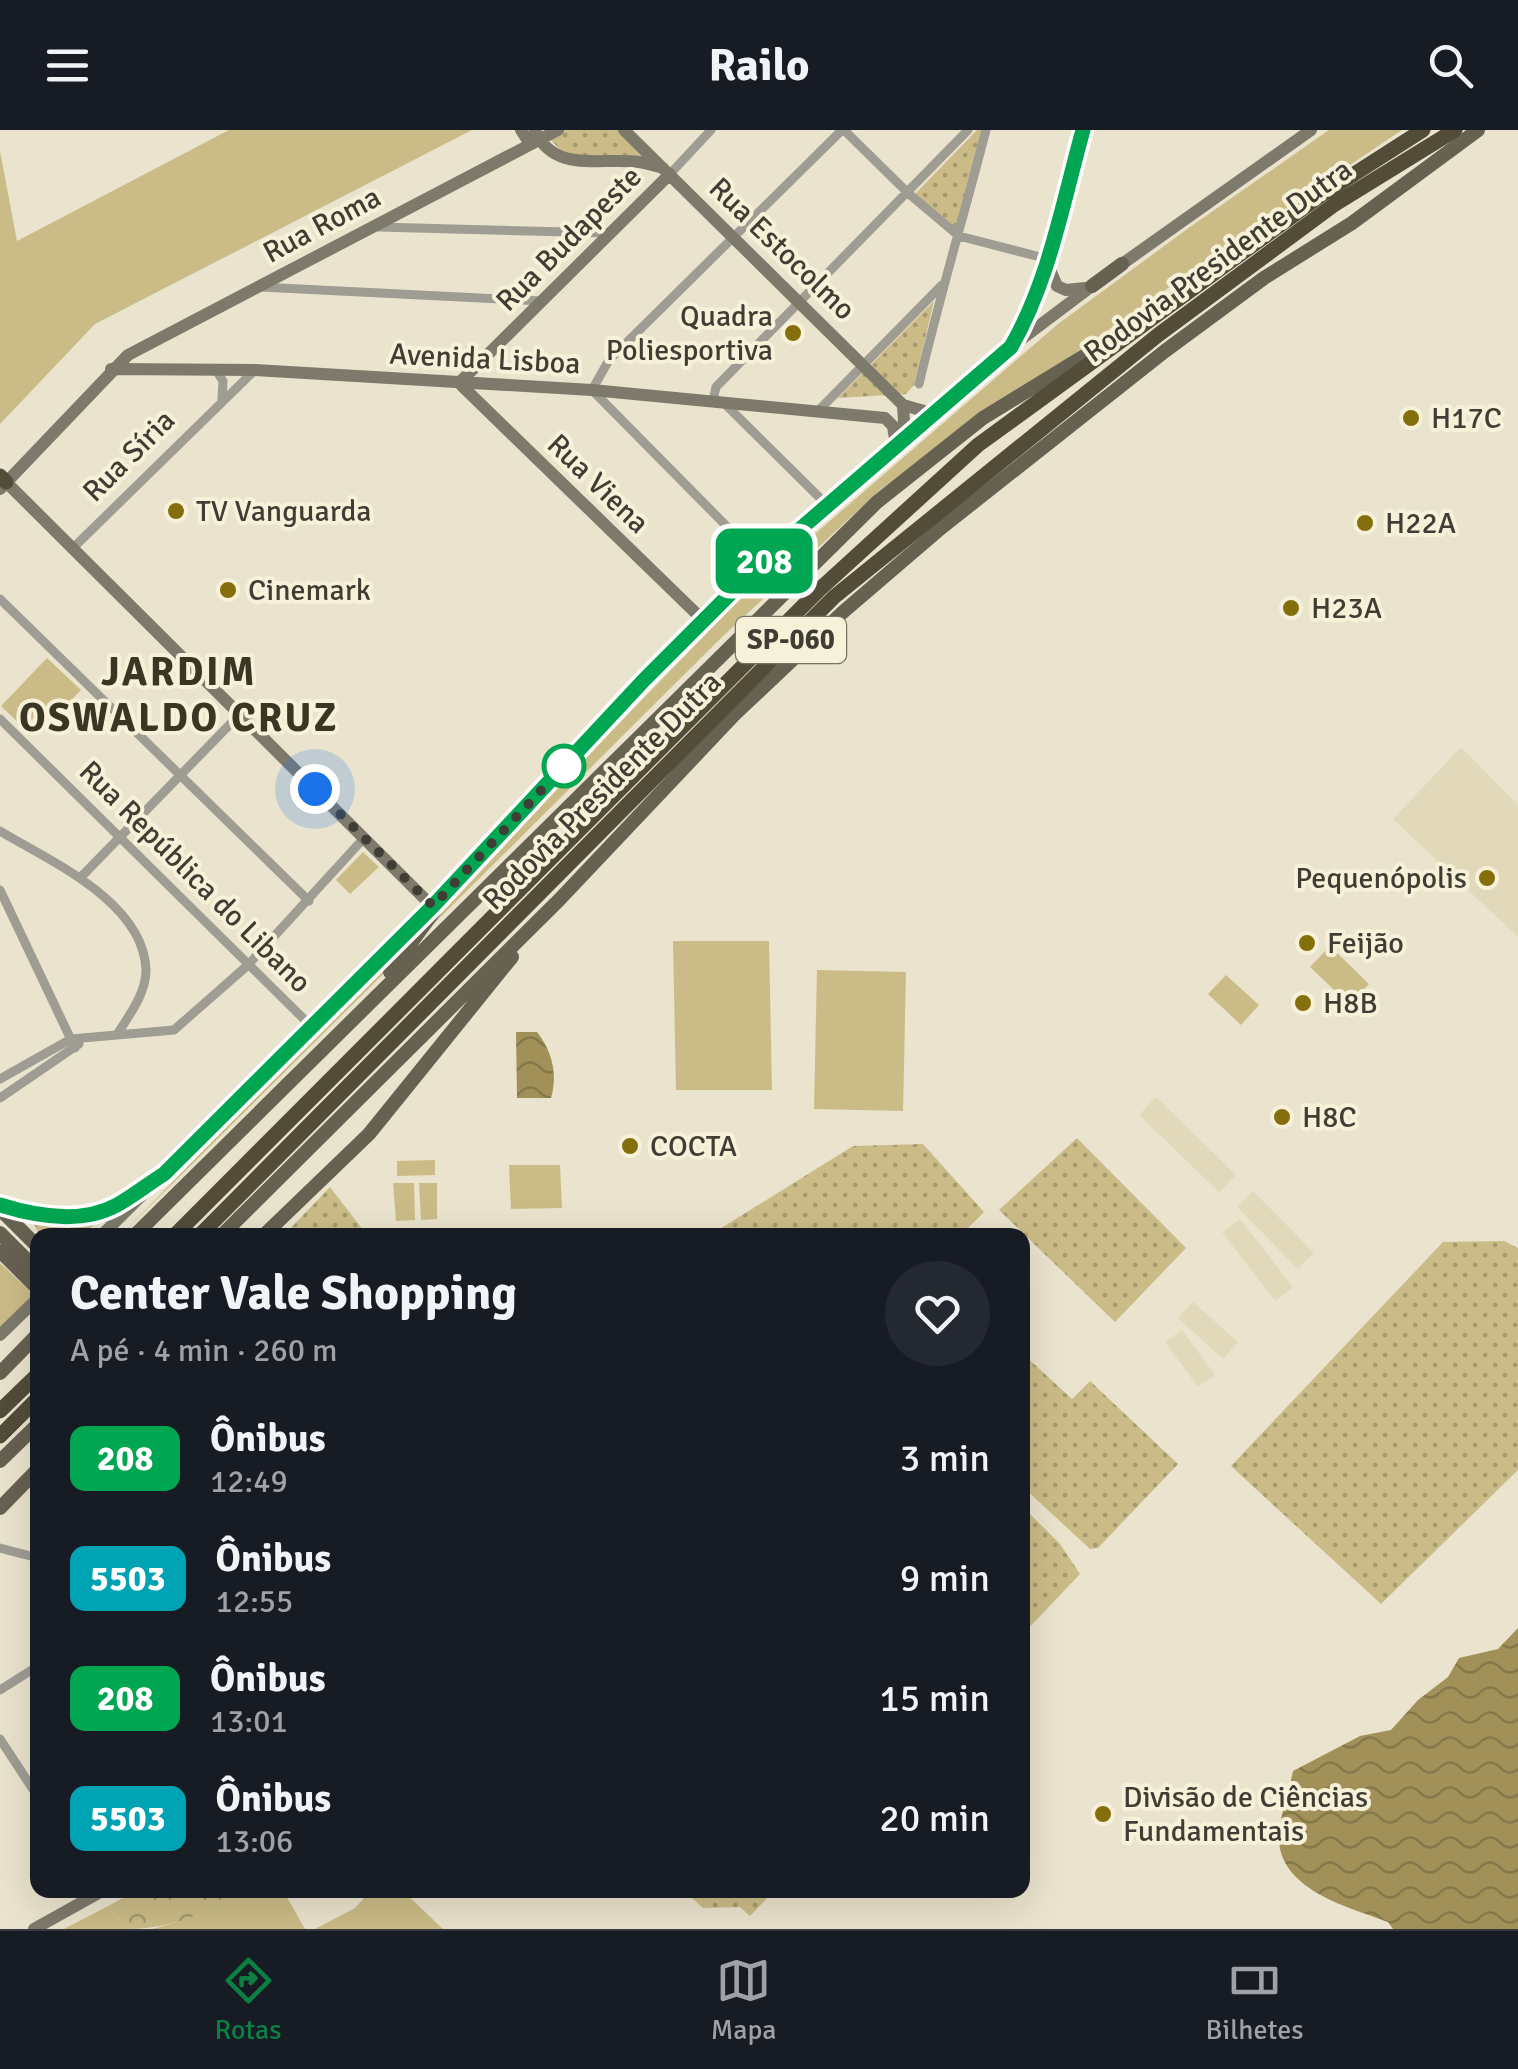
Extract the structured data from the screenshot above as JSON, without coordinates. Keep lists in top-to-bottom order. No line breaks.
{"streets":{"highway":["Rodovia Presidente Dutra","SP-060"],"main road":["Rua Roma","Rua Budapeste","Rua Estocolmo","Avenida Lisboa","Rua Viena"],"street":["Rua Síria","Rua República do Libano"]},"crossings":[["Rua Roma","Avenida Lisboa"],["Rua Budapeste","Rua Estocolmo"],["Rua Budapeste","Avenida Lisboa"],["Rua Budapeste","Rua Viena"],["Avenida Lisboa","Rua Síria"],["Avenida Lisboa","Rua Viena"]],"districts":["JARDIM OSWALDO CRUZ"],"places":["Quadra Poliesportiva","H17C","TV Vanguarda","H22A","Cinemark","H23A","Pequenópolis","Feijão","H8B","H8C","COCTA","Divisão de Ciências Fundamentais"],"lines":["bus line 208"],"page":{"header":"Railo","on_map":"208","heading":["Center Vale Shopping","A pé · 4 min · 260 m"],"list":[{"mark":"208","name":"Ônibus","note":"12:49","value":"3 min"},{"mark":"5503","name":"Ônibus","note":"12:55","value":"9 min"},{"mark":"208","name":"Ônibus","note":"13:01","value":"15 min"},{"mark":"5503","name":"Ônibus","note":"13:06","value":"20 min"}],"tabs":["Rotas","Mapa","Bilhetes"]}}
